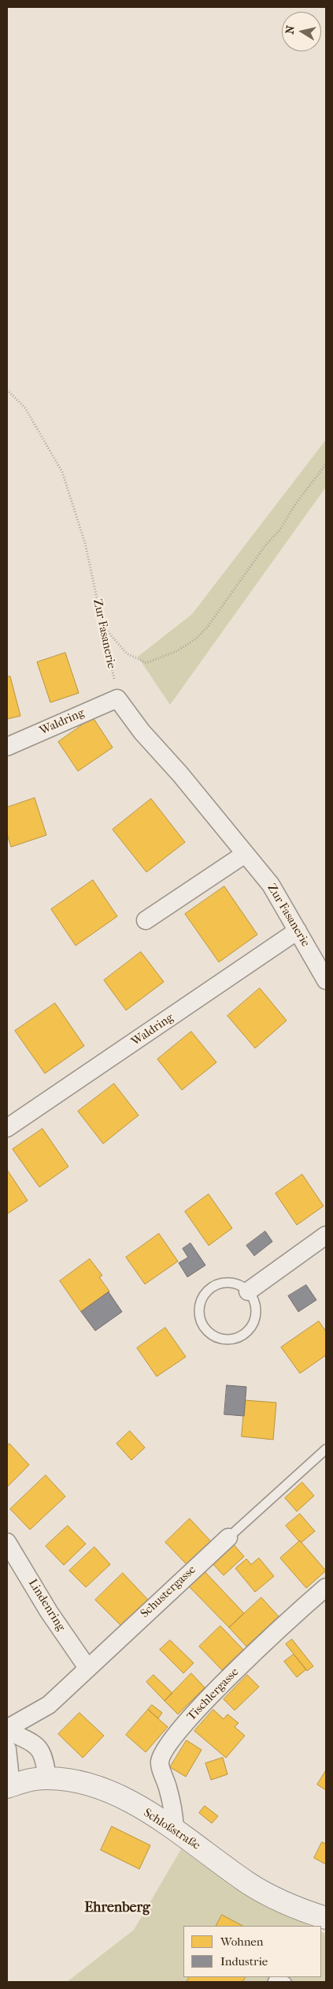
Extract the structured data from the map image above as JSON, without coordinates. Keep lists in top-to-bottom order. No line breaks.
{"streets":{"street":["Zur Fasanerie","Waldring","Schustergasse","Lindenring","Tischlergasse","Schloßstraße"]},"crossings":[["Zur Fasanerie","Waldring"],["Schustergasse","Lindenring"],["Tischlergasse","Schloßstraße"]],"districts":["Ehrenberg"],"legend":["Wohnen","Industrie"],"north":"left"}
